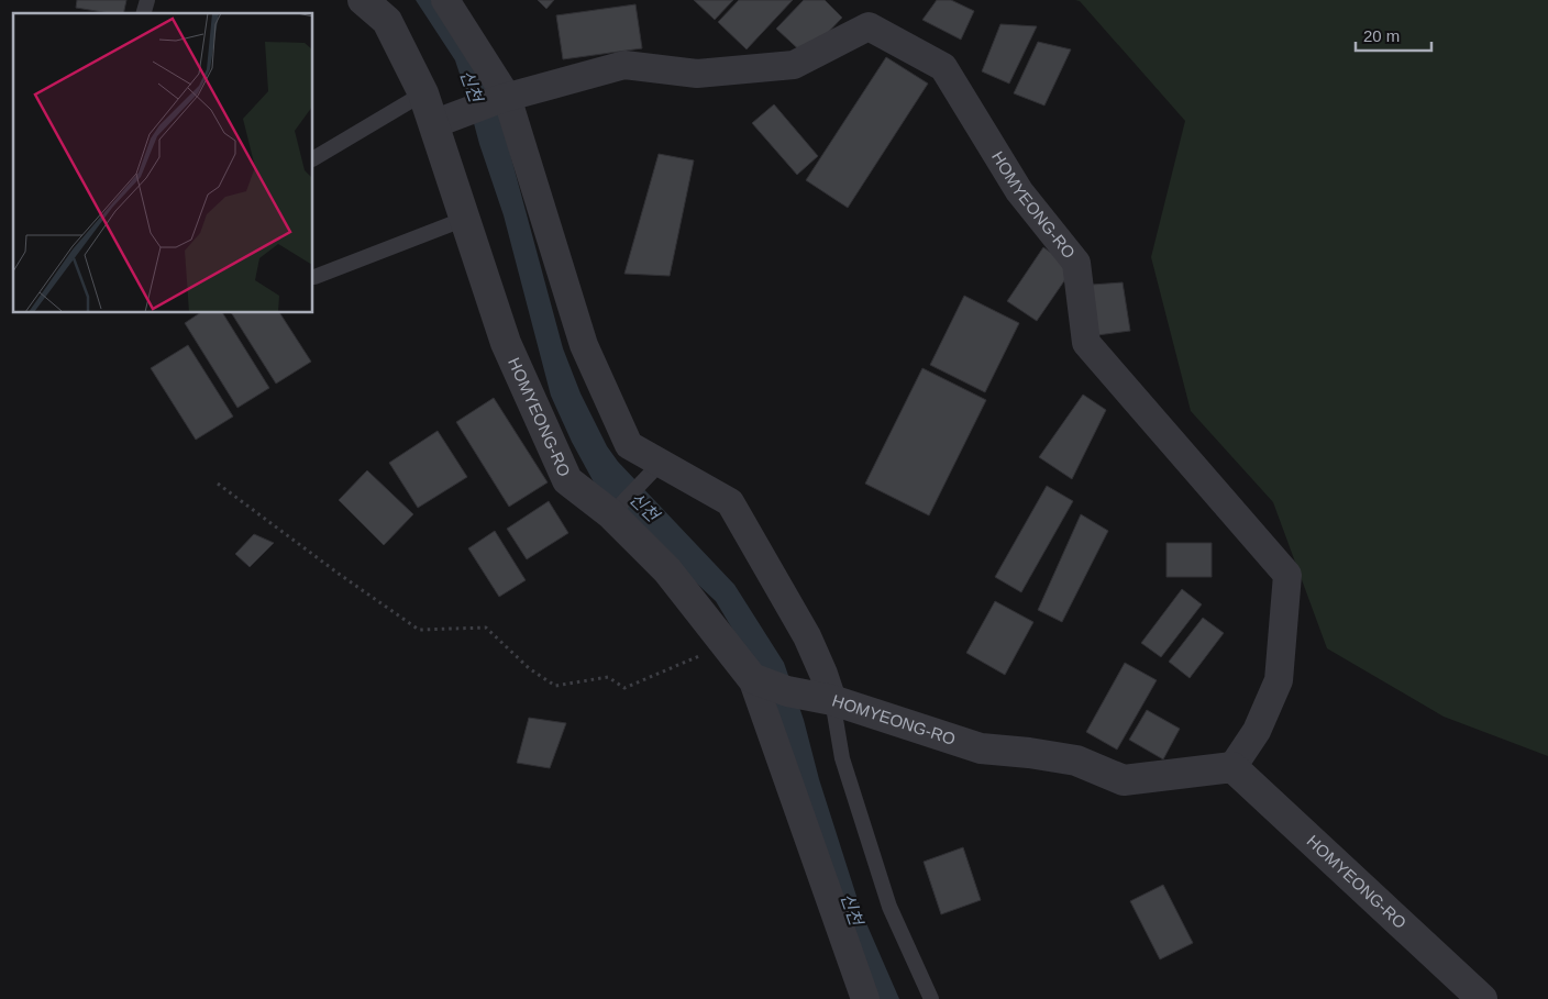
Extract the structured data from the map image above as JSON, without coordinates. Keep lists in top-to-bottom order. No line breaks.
{"streets":{"street":["HOMYEONG-RO"]},"water":["신천"],"scale_bar":"20 m"}
